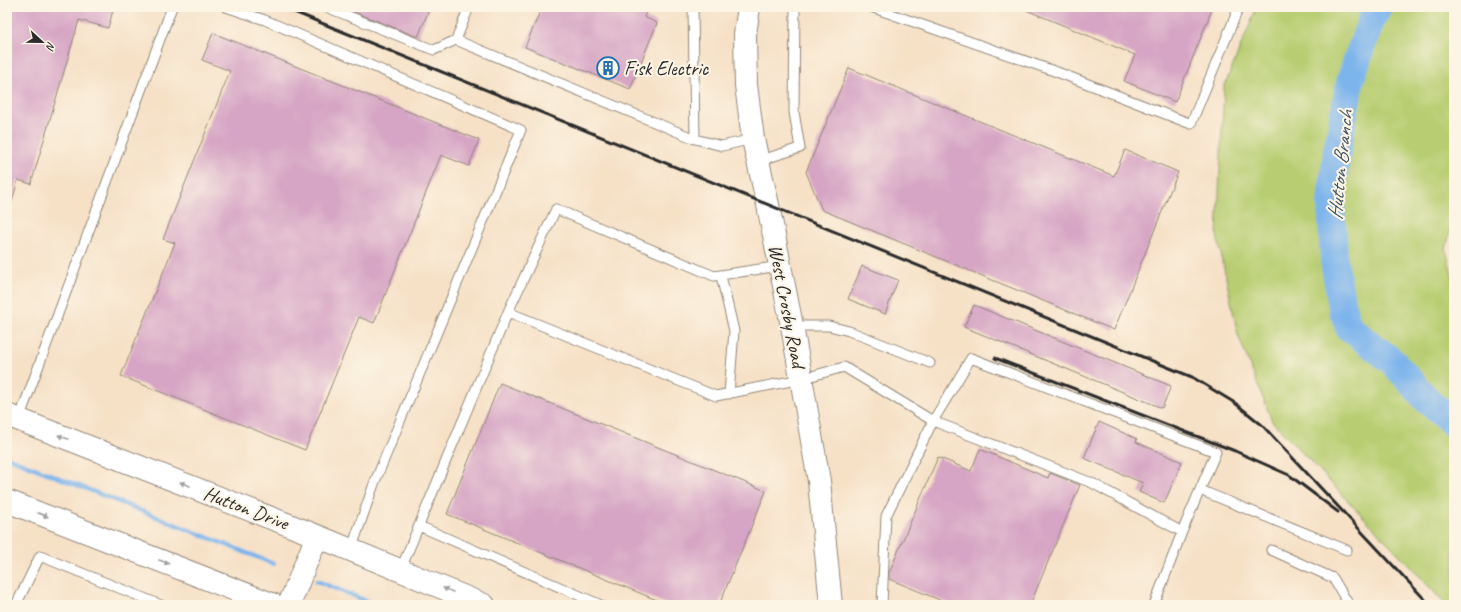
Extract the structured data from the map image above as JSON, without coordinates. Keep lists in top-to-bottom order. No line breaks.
{"streets":{"street":["West Crosby Road","Hutton Drive"]},"water":["Hutton Branch"],"places":{"building":["Fisk Electric"]},"north":"right"}
